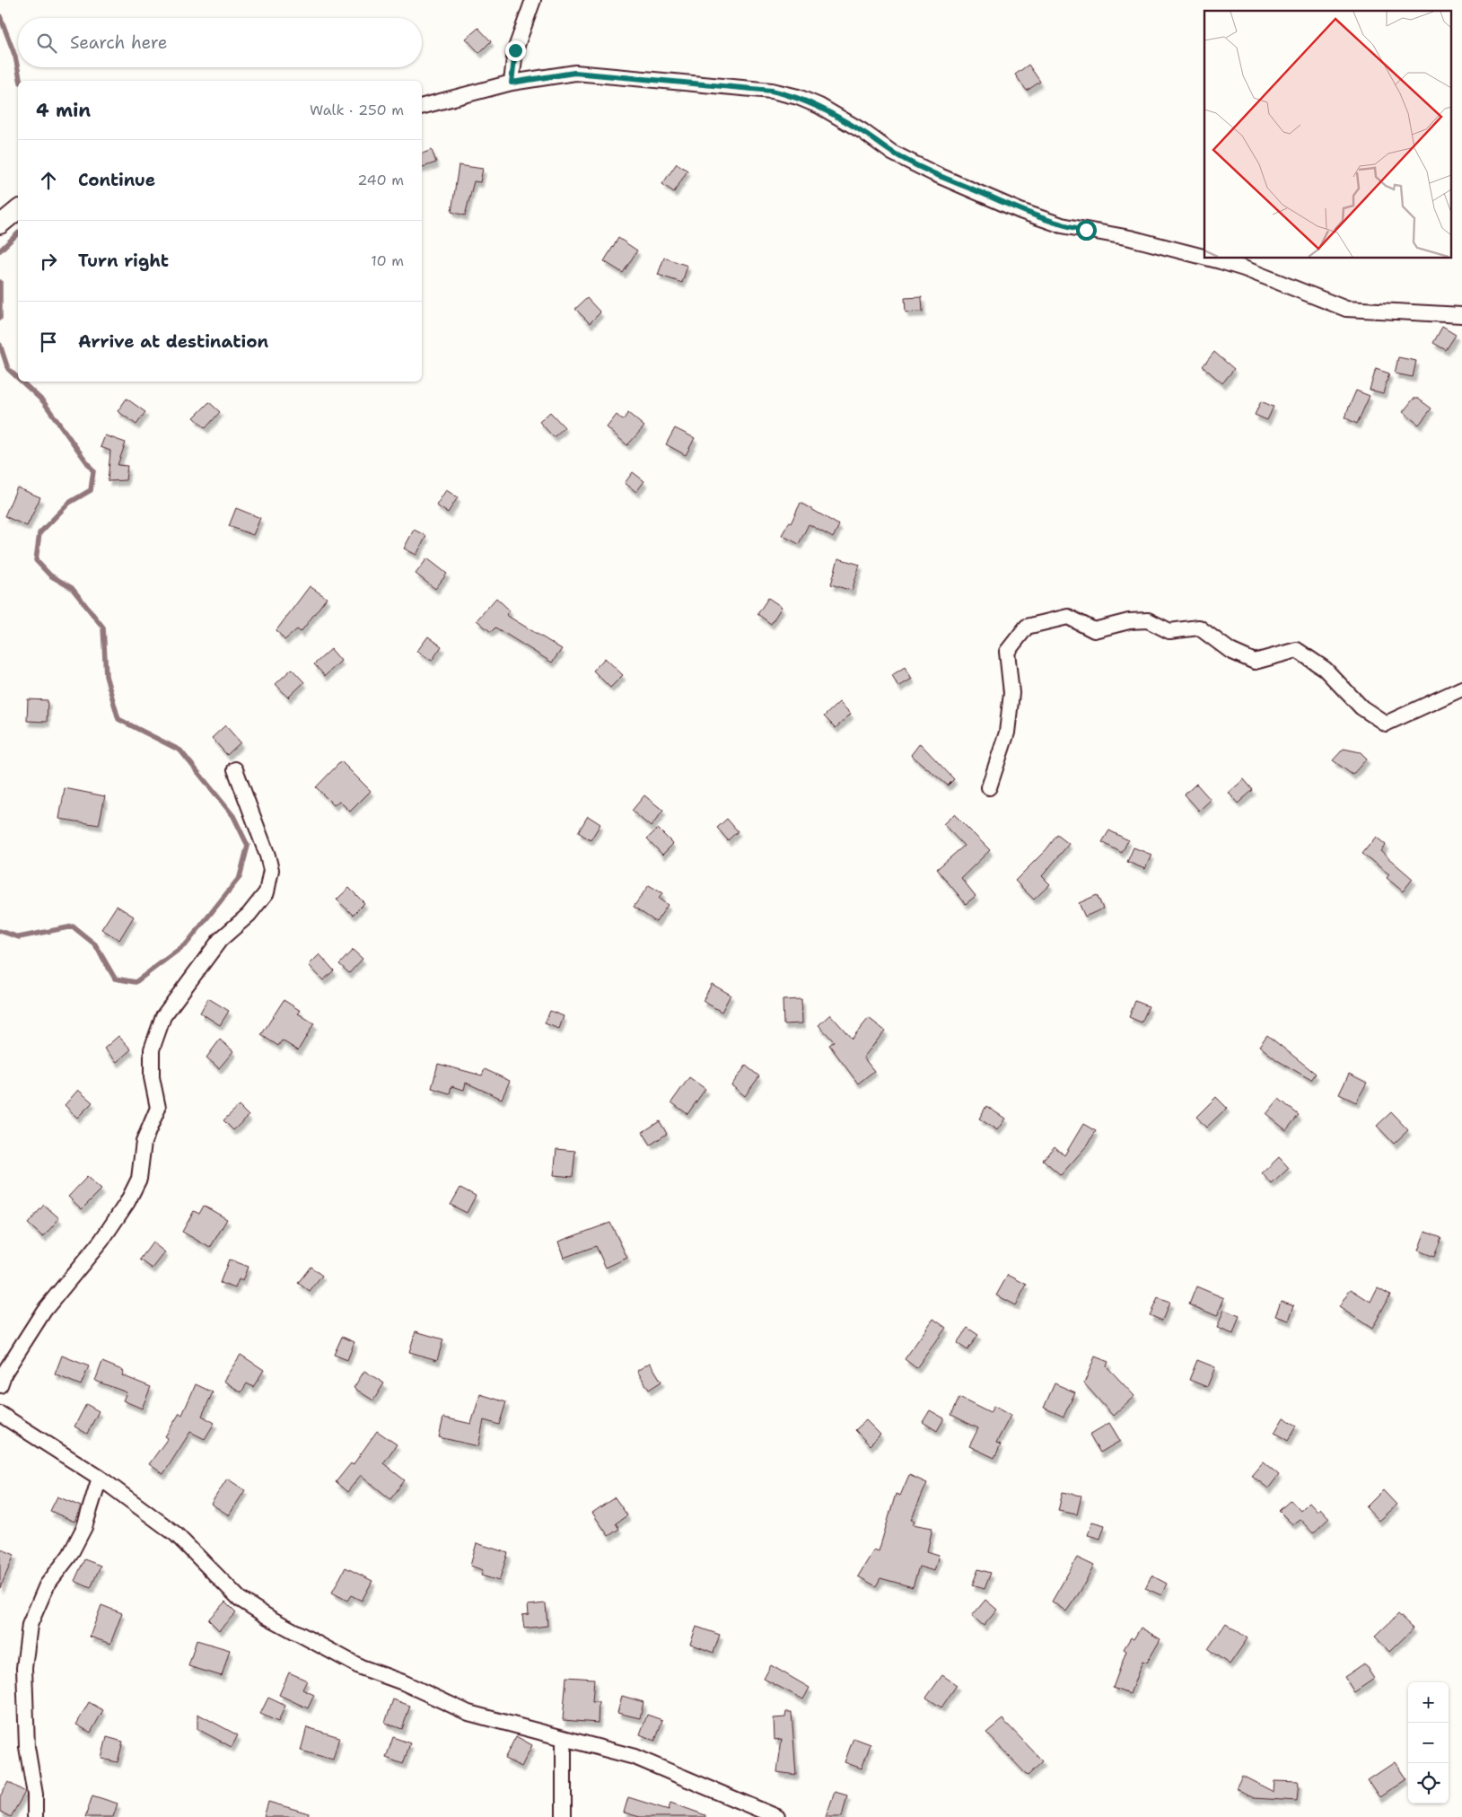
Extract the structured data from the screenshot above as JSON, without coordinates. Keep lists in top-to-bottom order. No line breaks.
{"page":{"search":"Search here","heading":["4 min","Walk · 250 m"],"list":[["Continue","240 m"],["Turn right","10 m"],"Arrive at destination"],"map_buttons":["+","−"]}}
